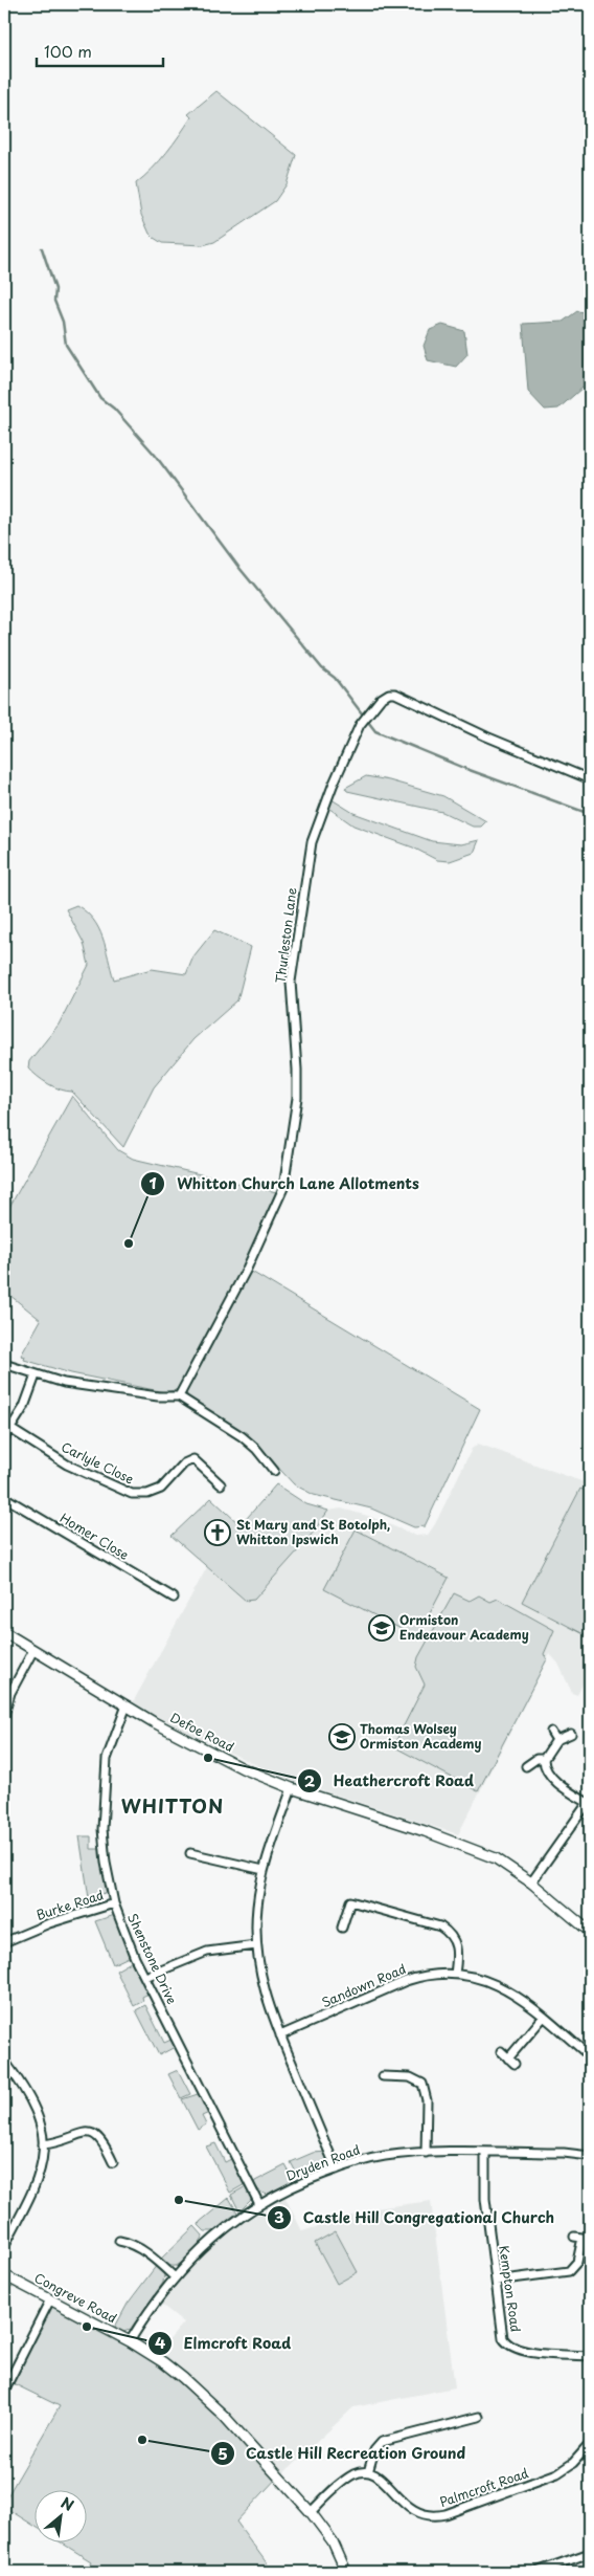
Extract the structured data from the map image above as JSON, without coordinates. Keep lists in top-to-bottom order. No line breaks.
{"streets":{"street":["Thurleston Lane","Carlyle Close","Homer Close","Defoe Road","Burke Road","Shenstone Drive","Sandown Road","Dryden Road","Kempton Road","Congreve Road","Palmcroft Road"]},"crossings":[["Defoe Road","Shenstone Drive"],["Burke Road","Shenstone Drive"],["Shenstone Drive","Dryden Road"],["Dryden Road","Kempton Road"],["Dryden Road","Congreve Road"]],"districts":["WHITTON"],"places":{"other":["Whitton Church Lane Allotments","Heathercroft Road","Castle Hill Congregational Church","Elmcroft Road","Castle Hill Recreation Ground"],"church":["St Mary and St Botolph, Whitton Ipswich"],"school or university":["Ormiston Endeavour Academy","Thomas Wolsey Ormiston Academy"]},"scale_bar":"100 m","north":"top right"}
